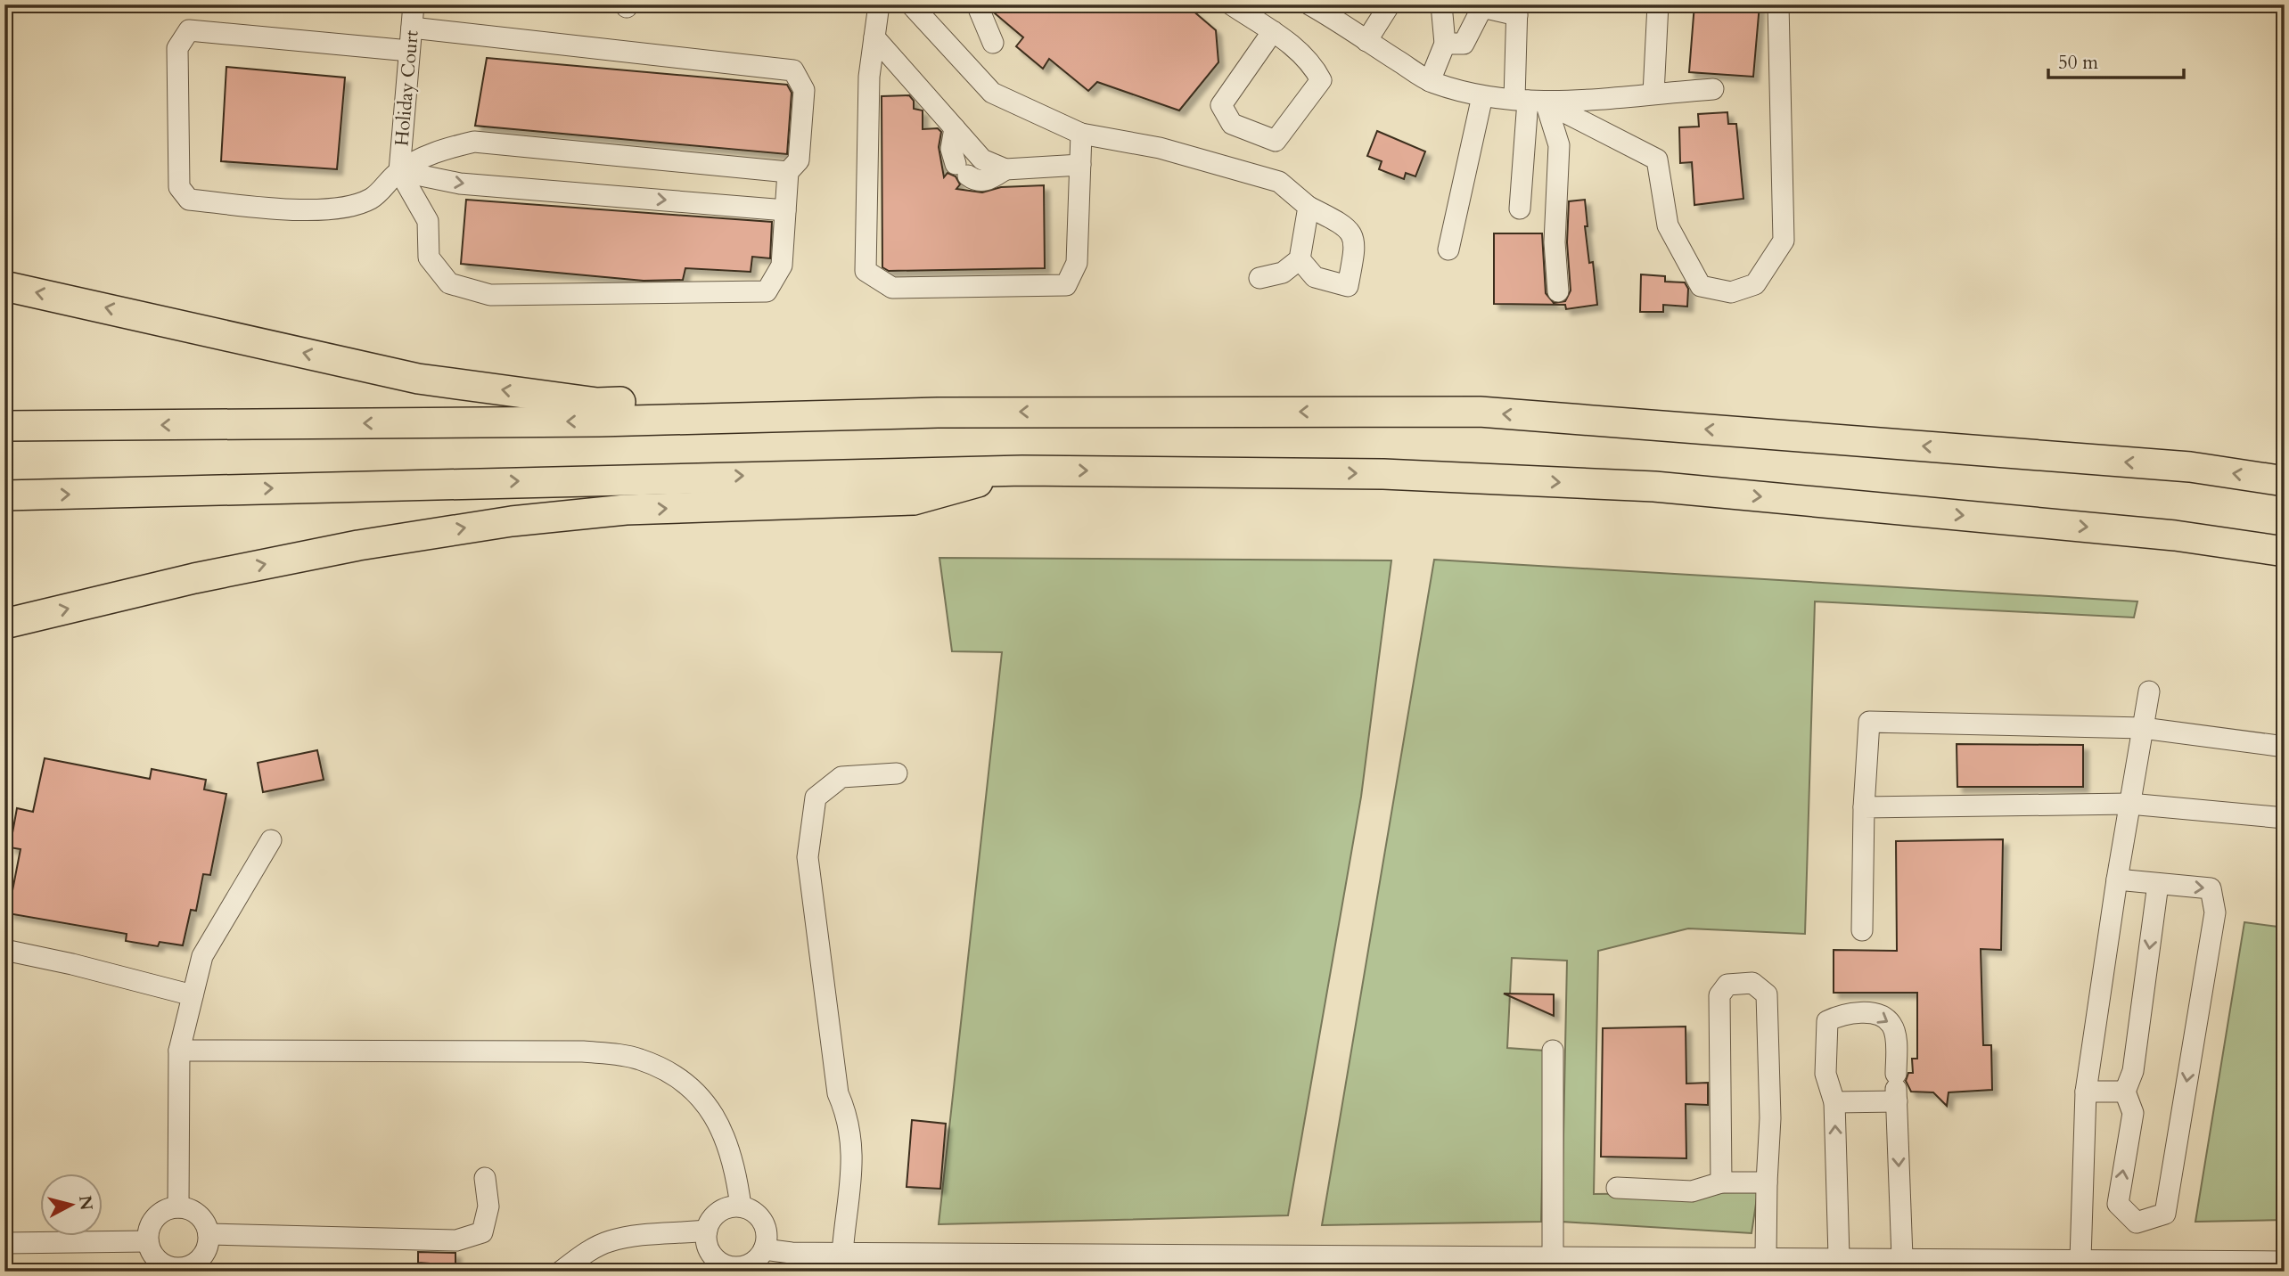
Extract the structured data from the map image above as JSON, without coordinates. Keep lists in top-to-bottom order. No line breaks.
{"streets":{"street":["Holiday Court"]},"scale_bar":"50 m","north":"right"}
